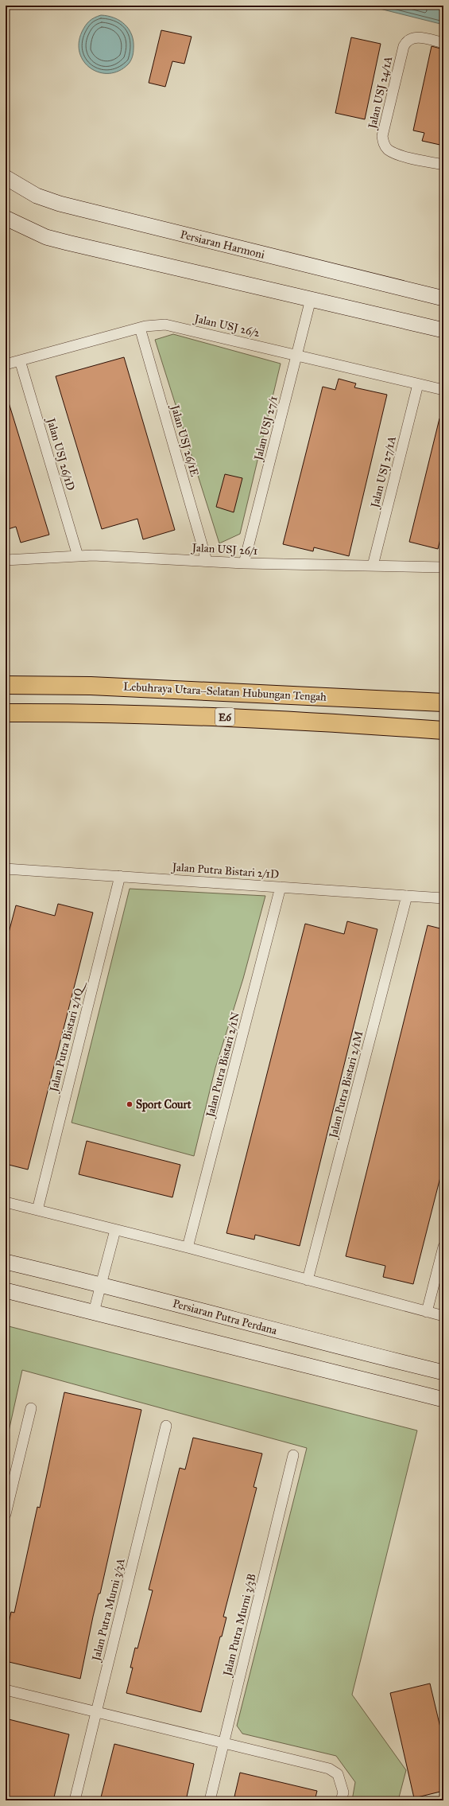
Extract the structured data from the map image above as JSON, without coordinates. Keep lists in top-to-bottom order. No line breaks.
{"streets":{"highway":["Lebuhraya Utara–Selatan Hubungan Tengah","E6"],"main road":["Persiaran Harmoni","Persiaran Putra Perdana"],"street":["Jalan USJ 24/1A","Jalan USJ 26/2","Jalan USJ 27/1","Jalan USJ 26/1E","Jalan USJ 26/1D","Jalan USJ 27/1A","Jalan USJ 26/1","Jalan Putra Bistari 2/1D","Jalan Putra Bistari 2/1Q","Jalan Putra Bistari 2/1N","Jalan Putra Bistari 2/1M","Jalan Putra Murni 3/3A","Jalan Putra Murni 3/3B"]},"crossings":[["Jalan USJ 26/2","Jalan USJ 27/1"],["Jalan USJ 26/2","Jalan USJ 26/1E"],["Jalan USJ 26/2","Jalan USJ 26/1D"],["Jalan USJ 26/2","Jalan USJ 27/1A"],["Jalan USJ 27/1","Jalan USJ 26/1"],["Jalan USJ 26/1E","Jalan USJ 26/1"],["Jalan USJ 26/1D","Jalan USJ 26/1"],["Jalan USJ 27/1A","Jalan USJ 26/1"],["Jalan Putra Bistari 2/1D","Jalan Putra Bistari 2/1Q"],["Jalan Putra Bistari 2/1D","Jalan Putra Bistari 2/1N"],["Jalan Putra Bistari 2/1D","Jalan Putra Bistari 2/1M"]],"places":["Sport Court"]}
